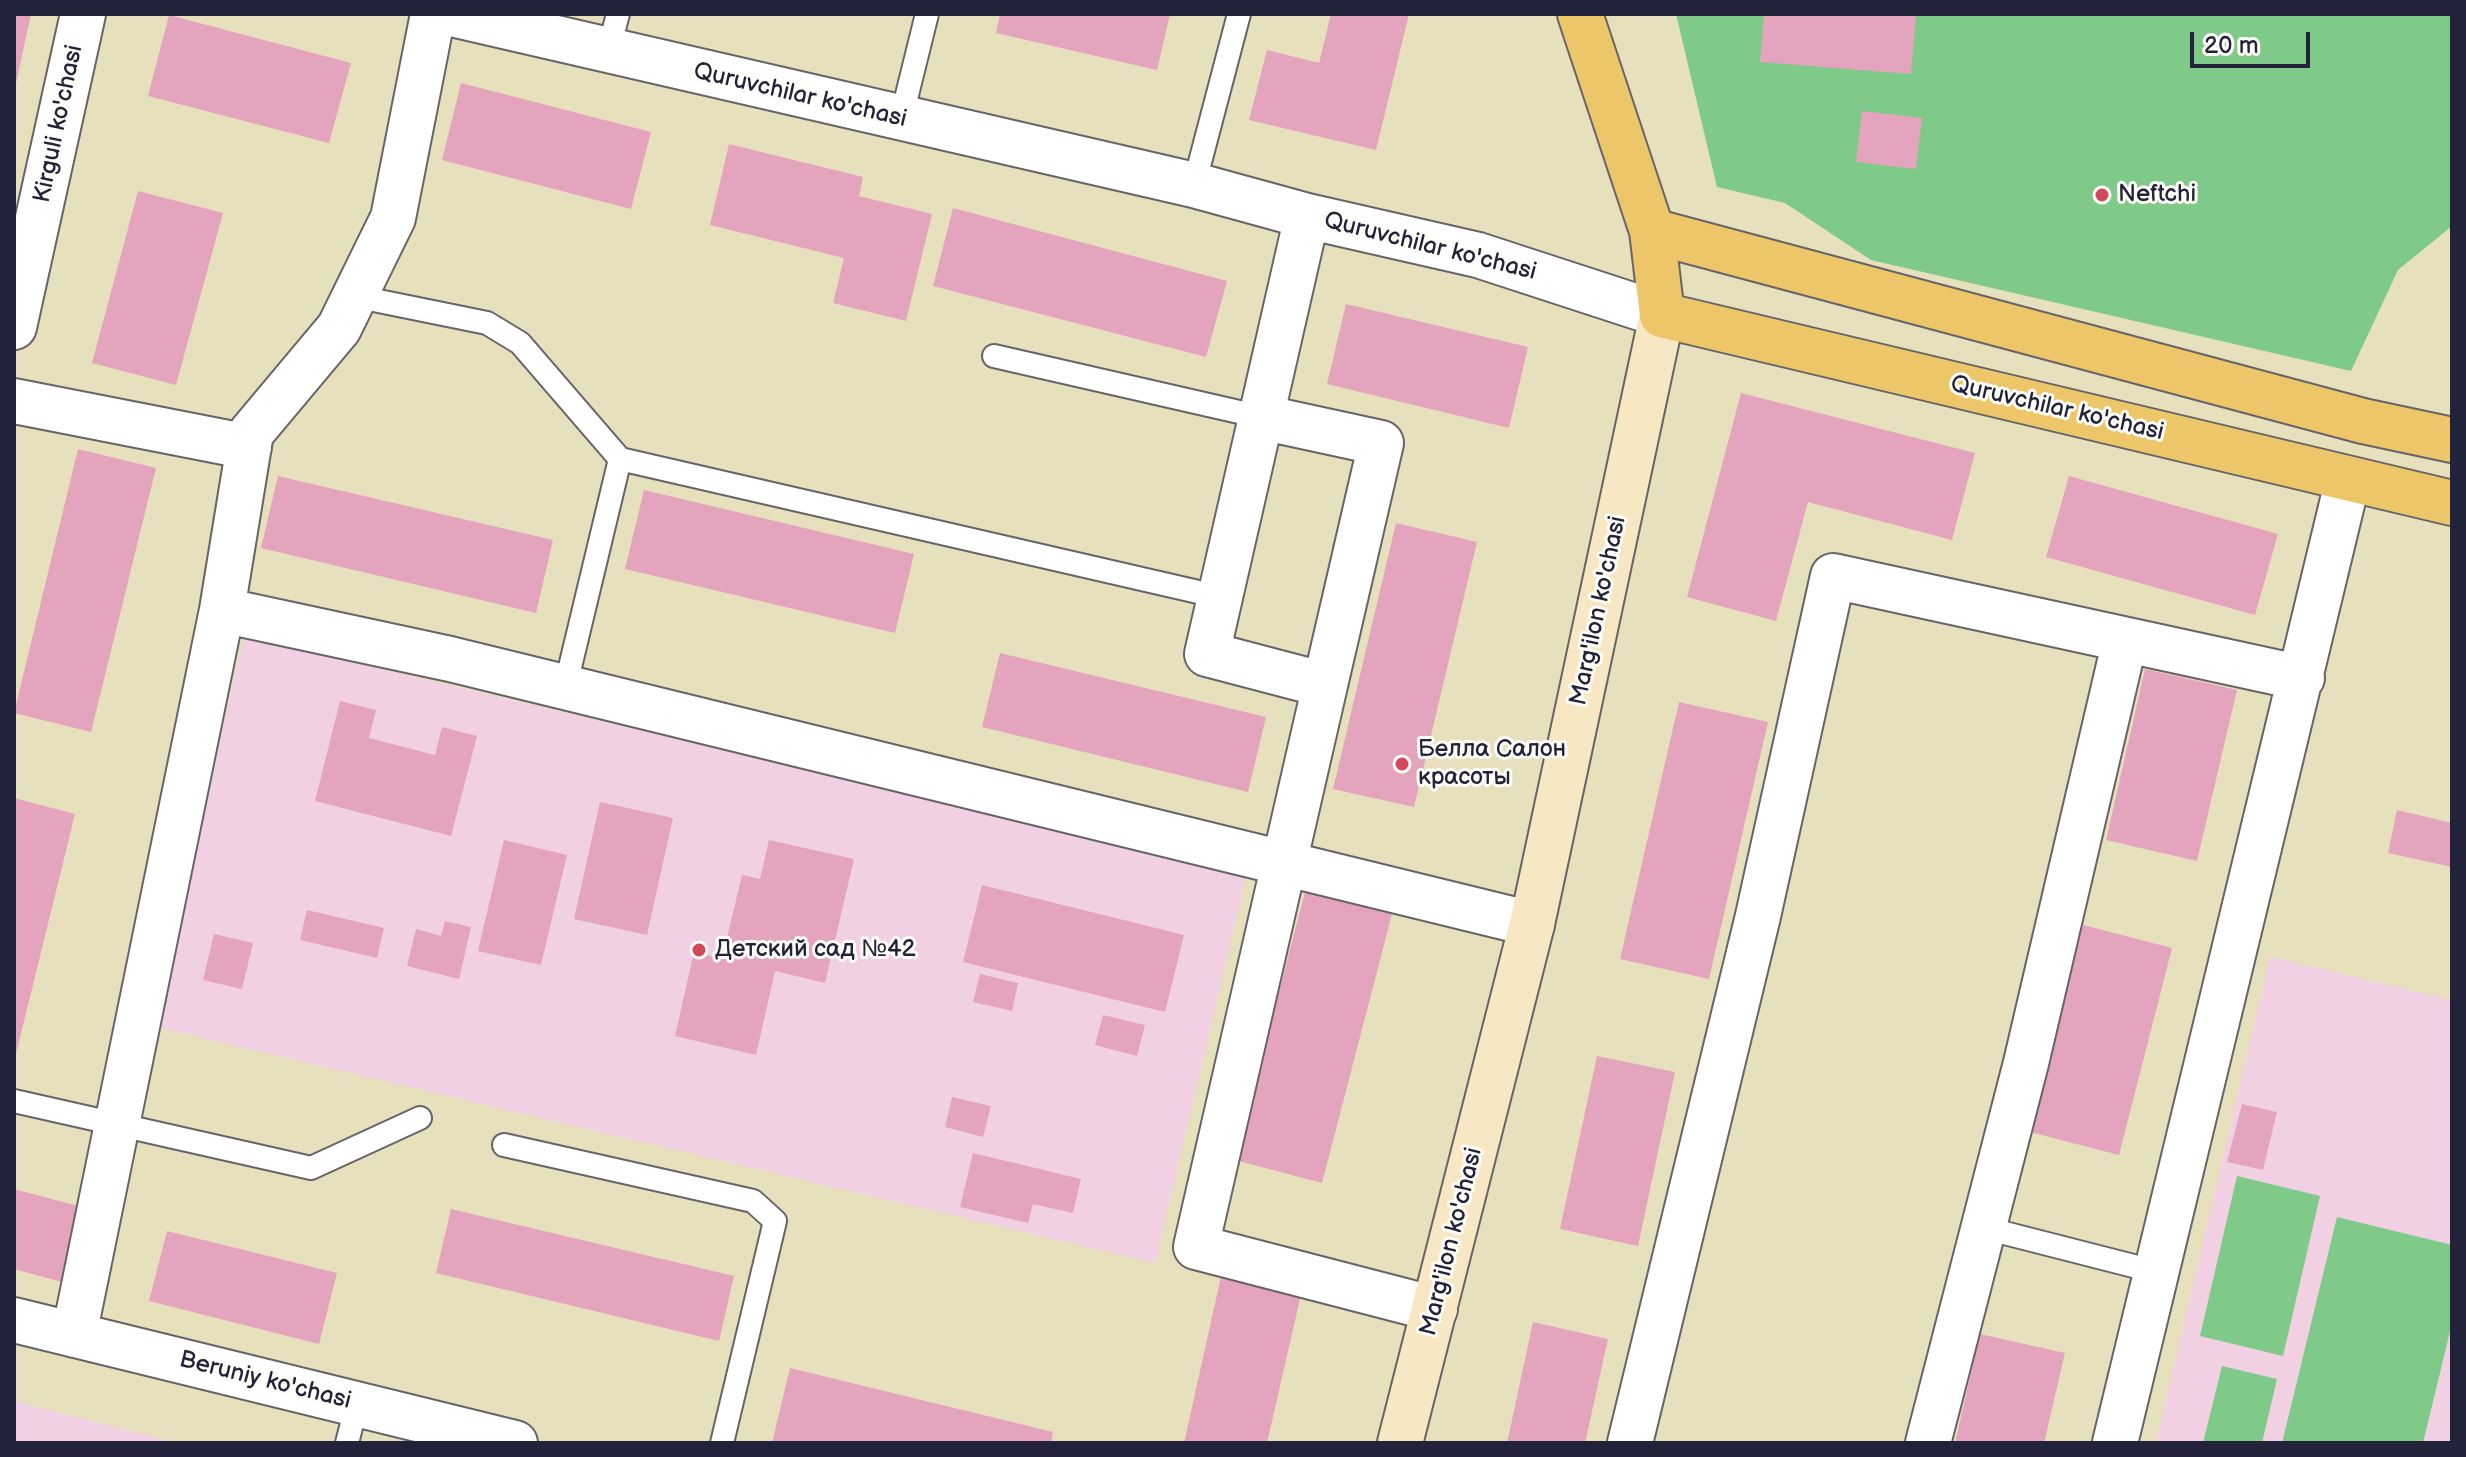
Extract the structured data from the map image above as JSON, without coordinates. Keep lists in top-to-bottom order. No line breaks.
{"streets":{"main road":["Quruvchilar ko'chasi","Marg'ilon ko'chasi"],"street":["Kirguli ko'chasi","Beruniy ko'chasi"]},"crossings":[["Quruvchilar ko'chasi","Marg'ilon ko'chasi"]],"places":["Neftchi","Белла Салон красоты","Детский сад №42"],"scale_bar":"20 m"}
